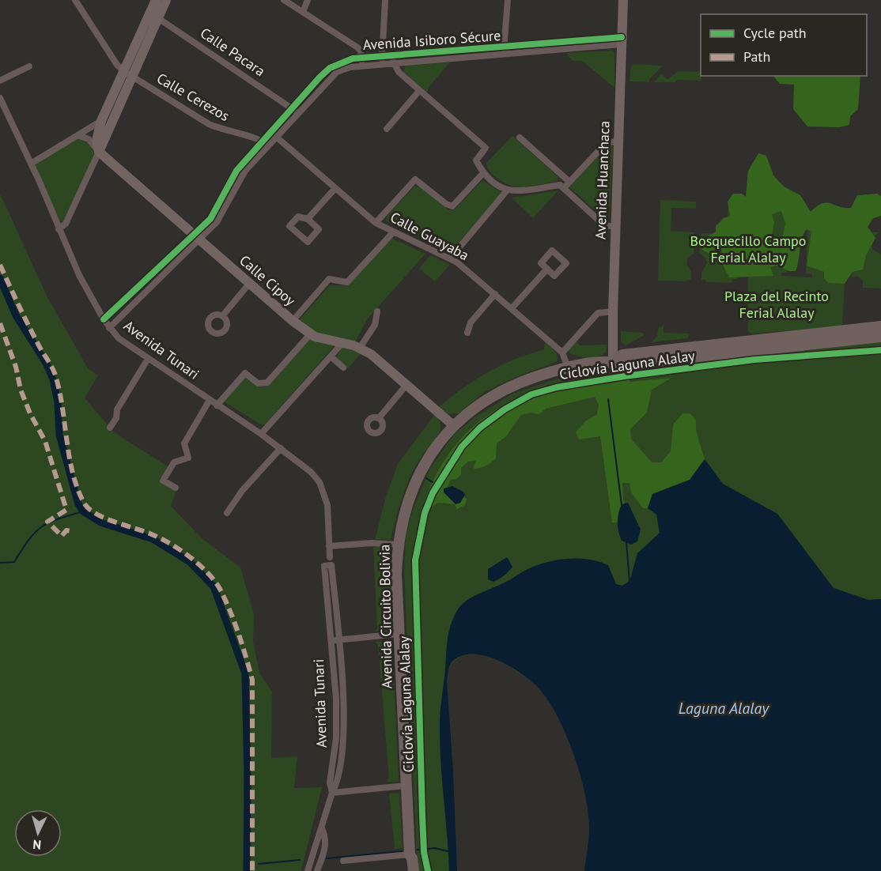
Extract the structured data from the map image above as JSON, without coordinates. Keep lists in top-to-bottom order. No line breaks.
{"streets":{"main road":["Avenida Huanchaca","Calle Cipoy","Avenida Circuito Bolivia"],"street":["Avenida Isiboro Sécure","Calle Pacara","Calle Cerezos","Calle Guayaba","Avenida Tunari"],"cycle path":["Ciclovía Laguna Alalay"]},"crossings":[["Avenida Isiboro Sécure","Calle Pacara"],["Avenida Isiboro Sécure","Calle Cerezos"],["Avenida Isiboro Sécure","Avenida Huanchaca"],["Avenida Isiboro Sécure","Calle Guayaba"],["Avenida Isiboro Sécure","Calle Cipoy"],["Avenida Isiboro Sécure","Avenida Tunari"],["Avenida Huanchaca","Avenida Circuito Bolivia"],["Calle Guayaba","Avenida Circuito Bolivia"],["Calle Cipoy","Avenida Circuito Bolivia"]],"water":["Laguna Alalay"],"parks":["Bosquecillo Campo Ferial Alalay","Plaza del Recinto Ferial Alalay"],"legend":["Cycle path","Path"],"north":"bottom"}
